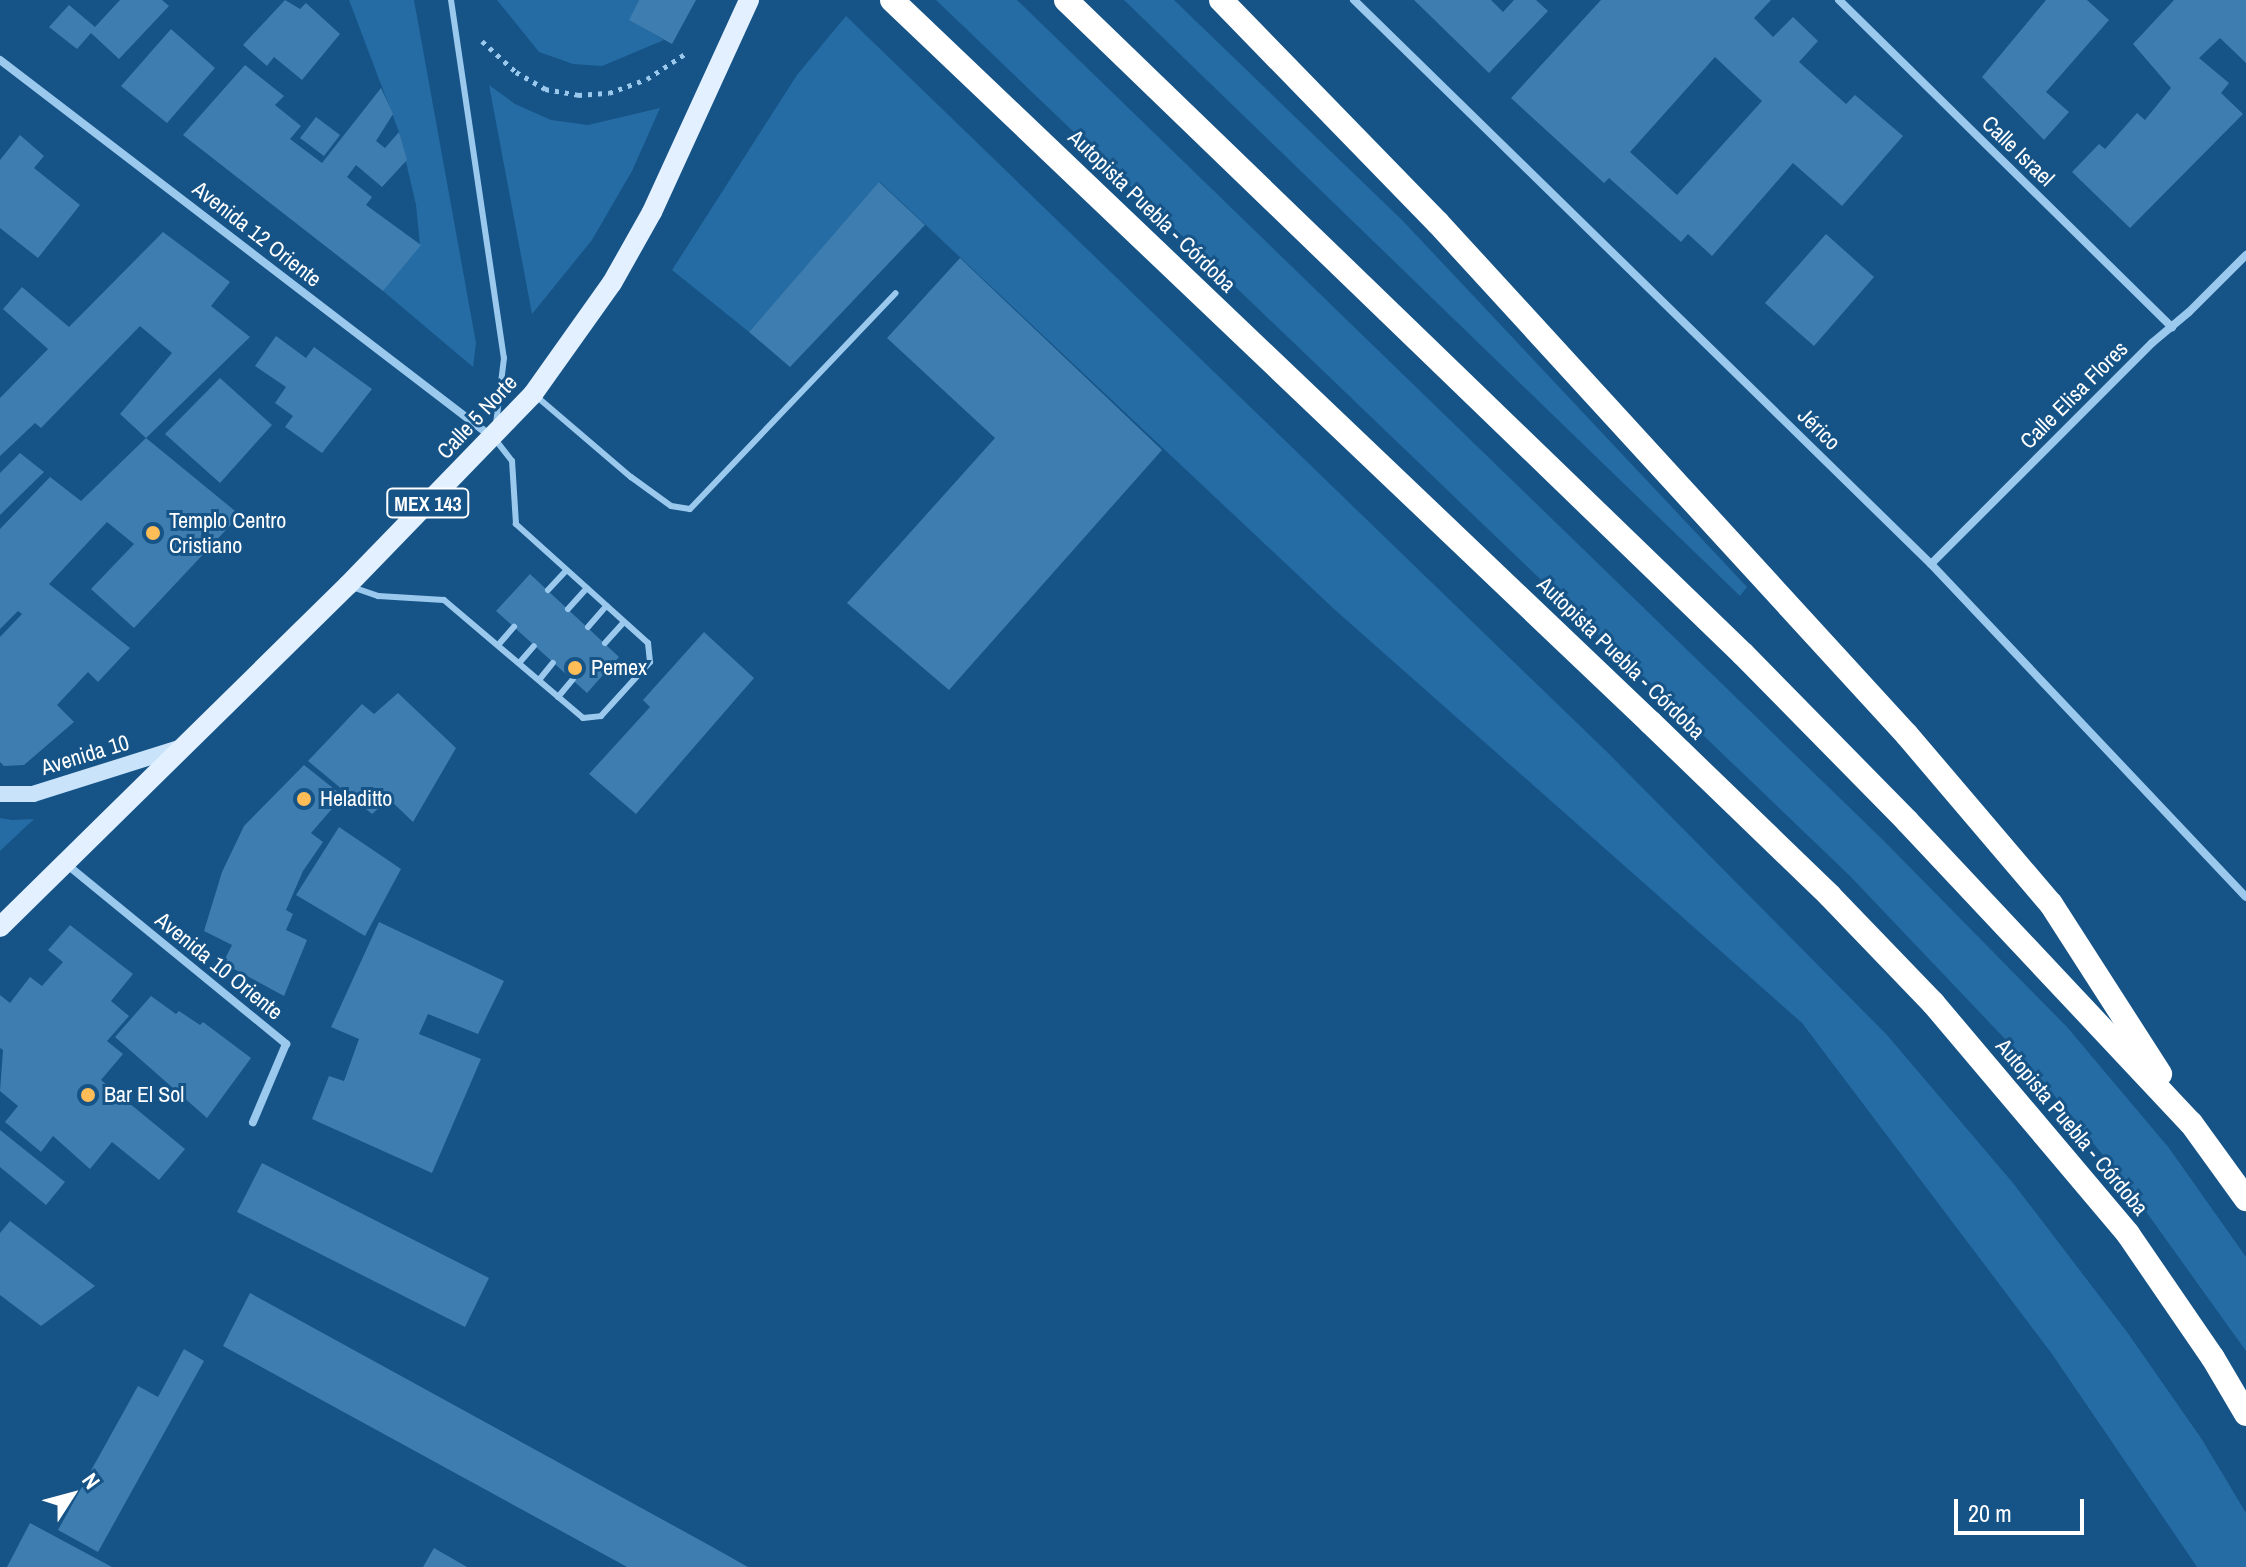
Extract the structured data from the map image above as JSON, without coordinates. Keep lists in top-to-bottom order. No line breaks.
{"streets":{"highway":["Autopista Puebla - Córdoba"],"main road":["Calle 5 Norte","MEX 143"],"street":["Calle Israel","Avenida 12 Oriente","Calle Elisa Flores","Jérico","Avenida 10","Avenida 10 Oriente"]},"crossings":[["Calle Israel","Calle Elisa Flores"],["Avenida 12 Oriente","Calle 5 Norte"],["Calle Elisa Flores","Jérico"],["Calle 5 Norte","Avenida 10"],["Calle 5 Norte","Avenida 10 Oriente"]],"places":["Templo Centro Cristiano","Pemex","Heladitto","Bar El Sol"],"scale_bar":"20 m","north":"top right"}
